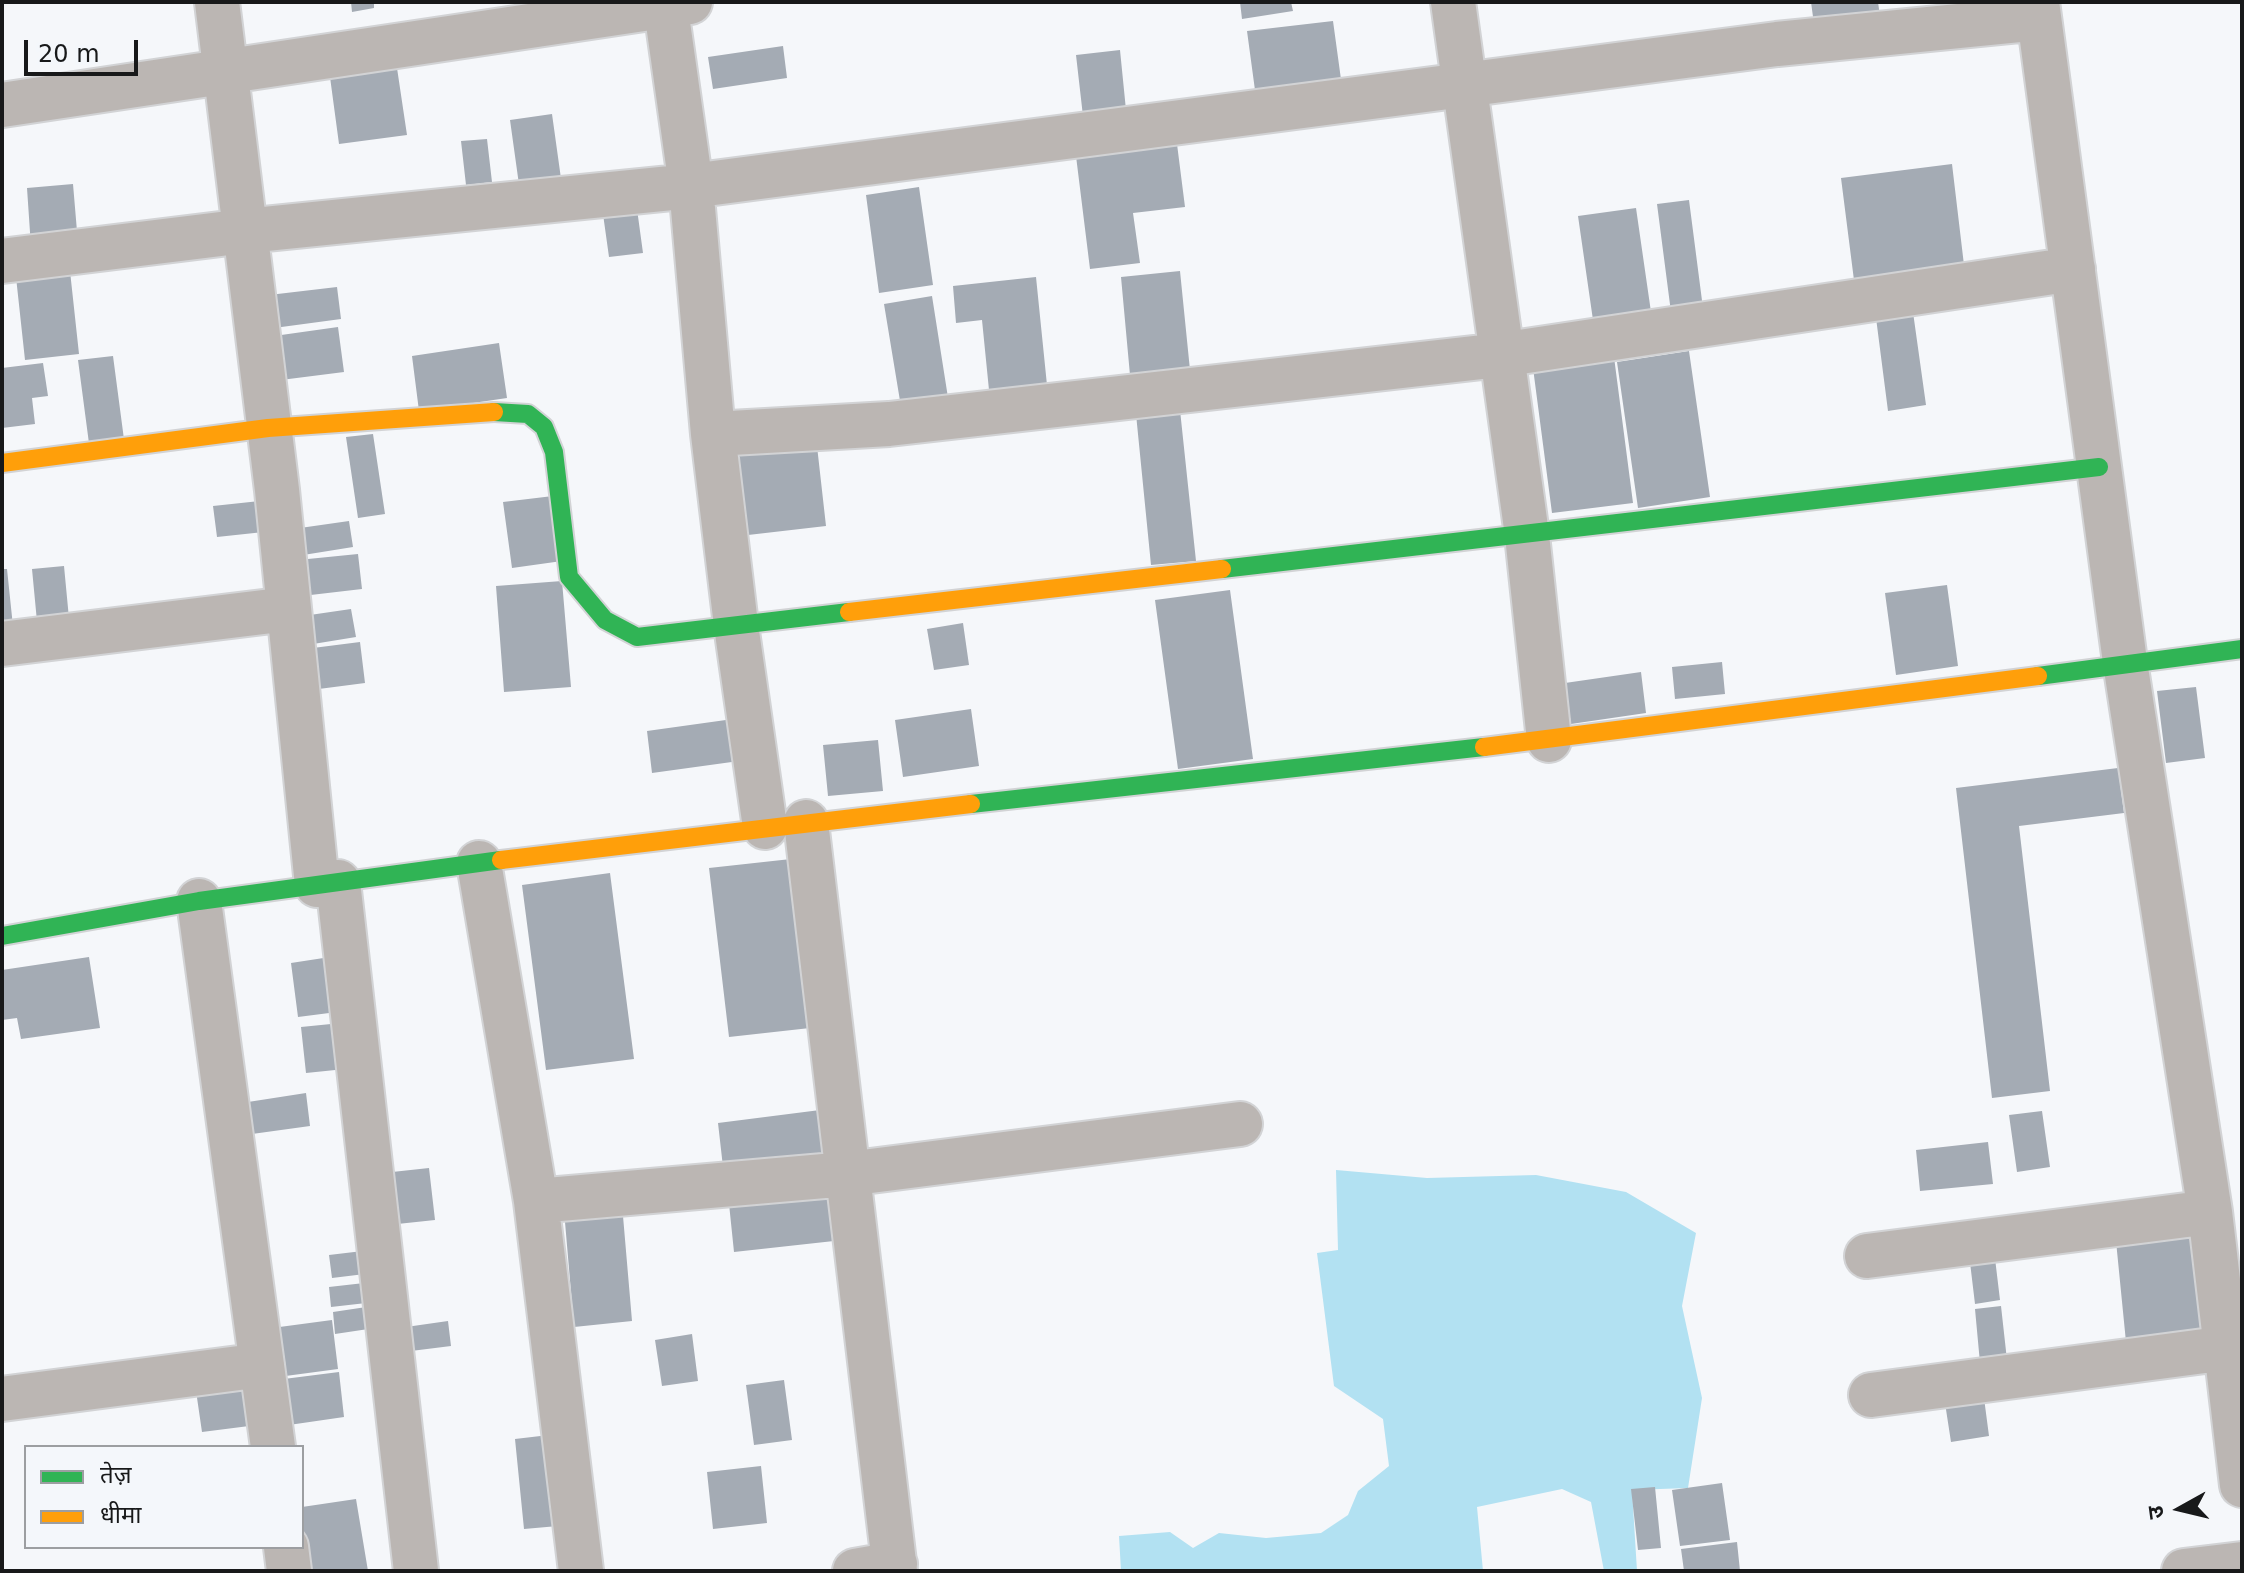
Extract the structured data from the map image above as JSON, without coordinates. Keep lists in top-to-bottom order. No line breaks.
{"legend":["तेज़","धीमा"],"scale_bar":"20 m","north":"left"}
